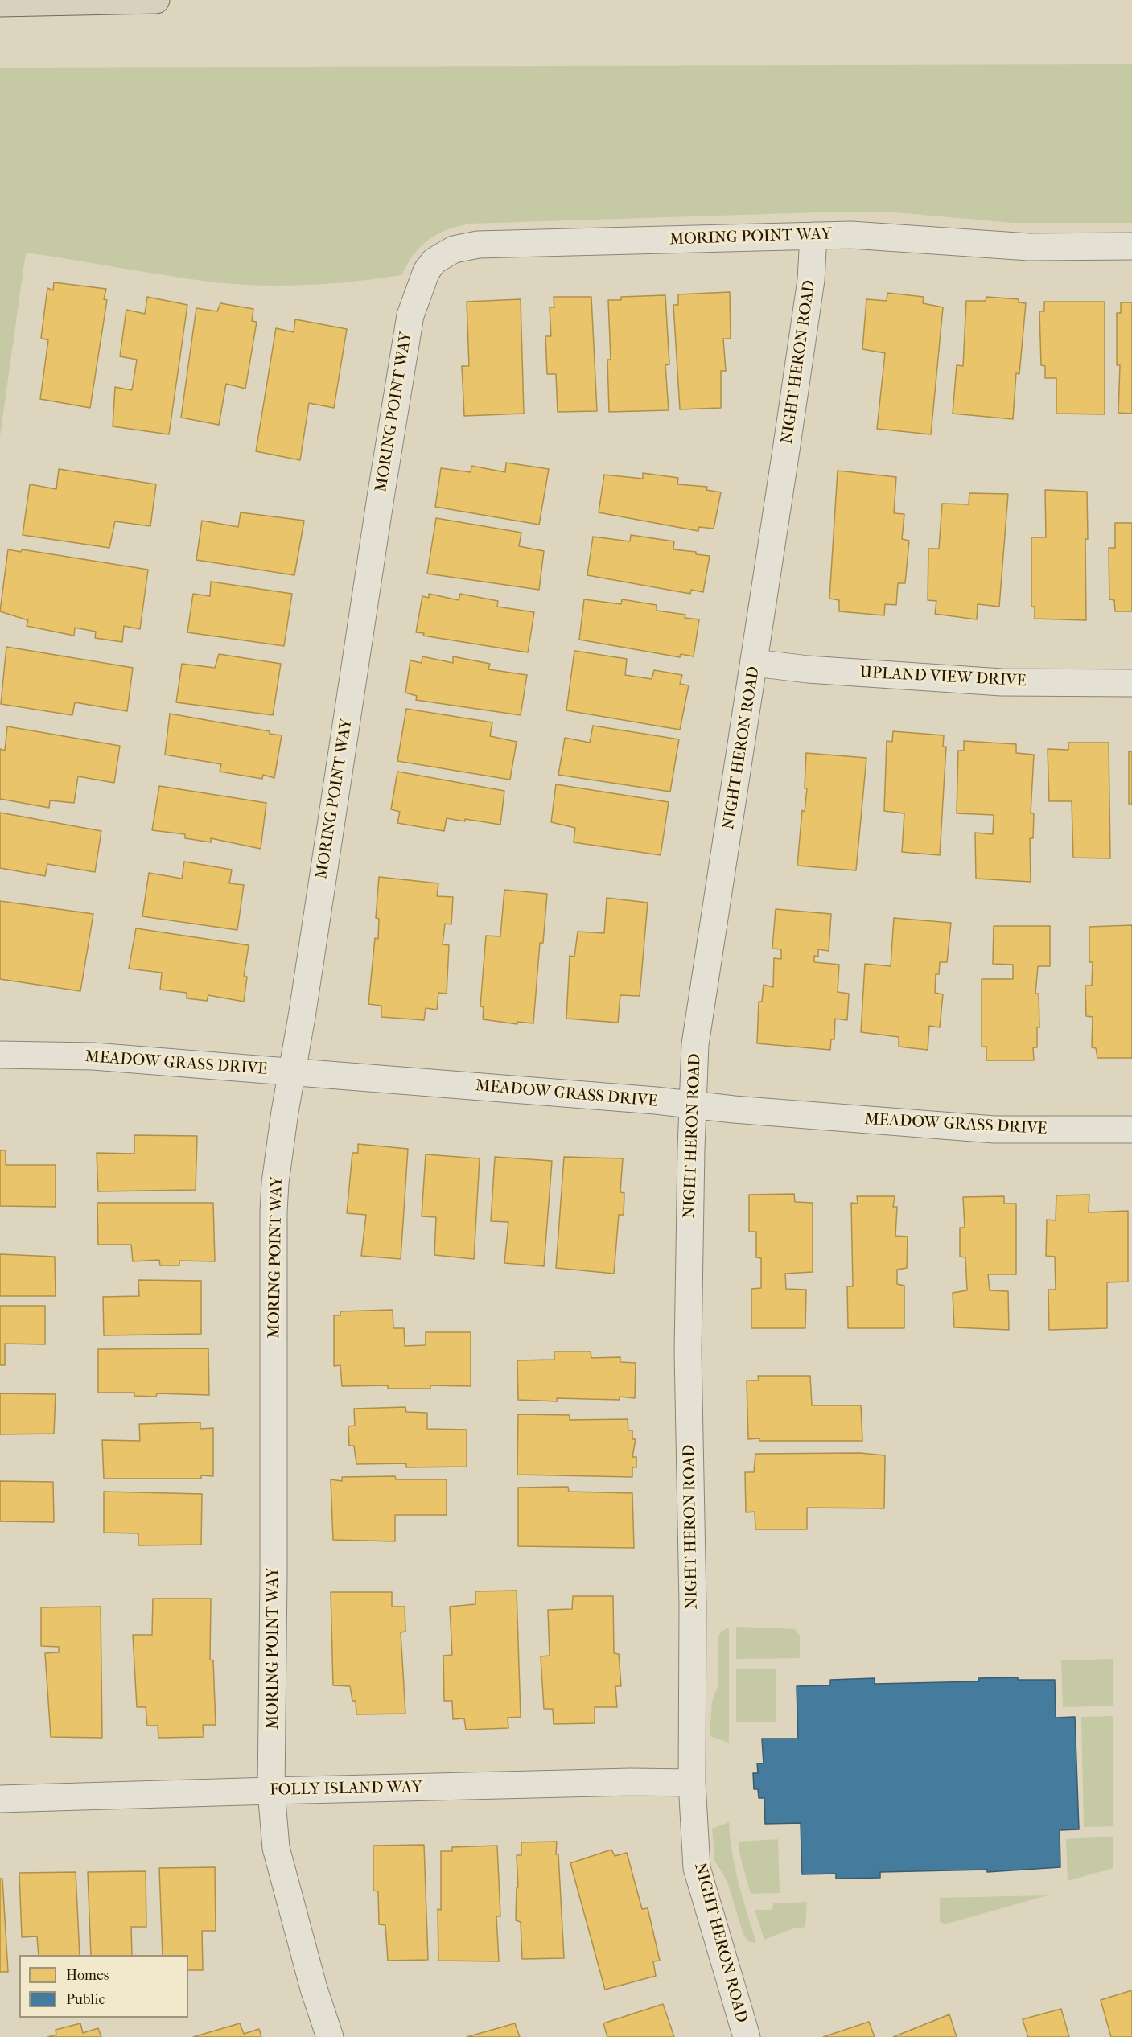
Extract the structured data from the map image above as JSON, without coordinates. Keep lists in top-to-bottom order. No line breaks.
{"streets":{"street":["MORING POINT WAY","NIGHT HERON ROAD","UPLAND VIEW DRIVE","MEADOW GRASS DRIVE","FOLLY ISLAND WAY"]},"crossings":[["MORING POINT WAY","NIGHT HERON ROAD"],["MORING POINT WAY","MEADOW GRASS DRIVE"],["MORING POINT WAY","FOLLY ISLAND WAY"],["NIGHT HERON ROAD","UPLAND VIEW DRIVE"],["NIGHT HERON ROAD","MEADOW GRASS DRIVE"],["NIGHT HERON ROAD","FOLLY ISLAND WAY"]],"legend":["Homes","Public"]}
